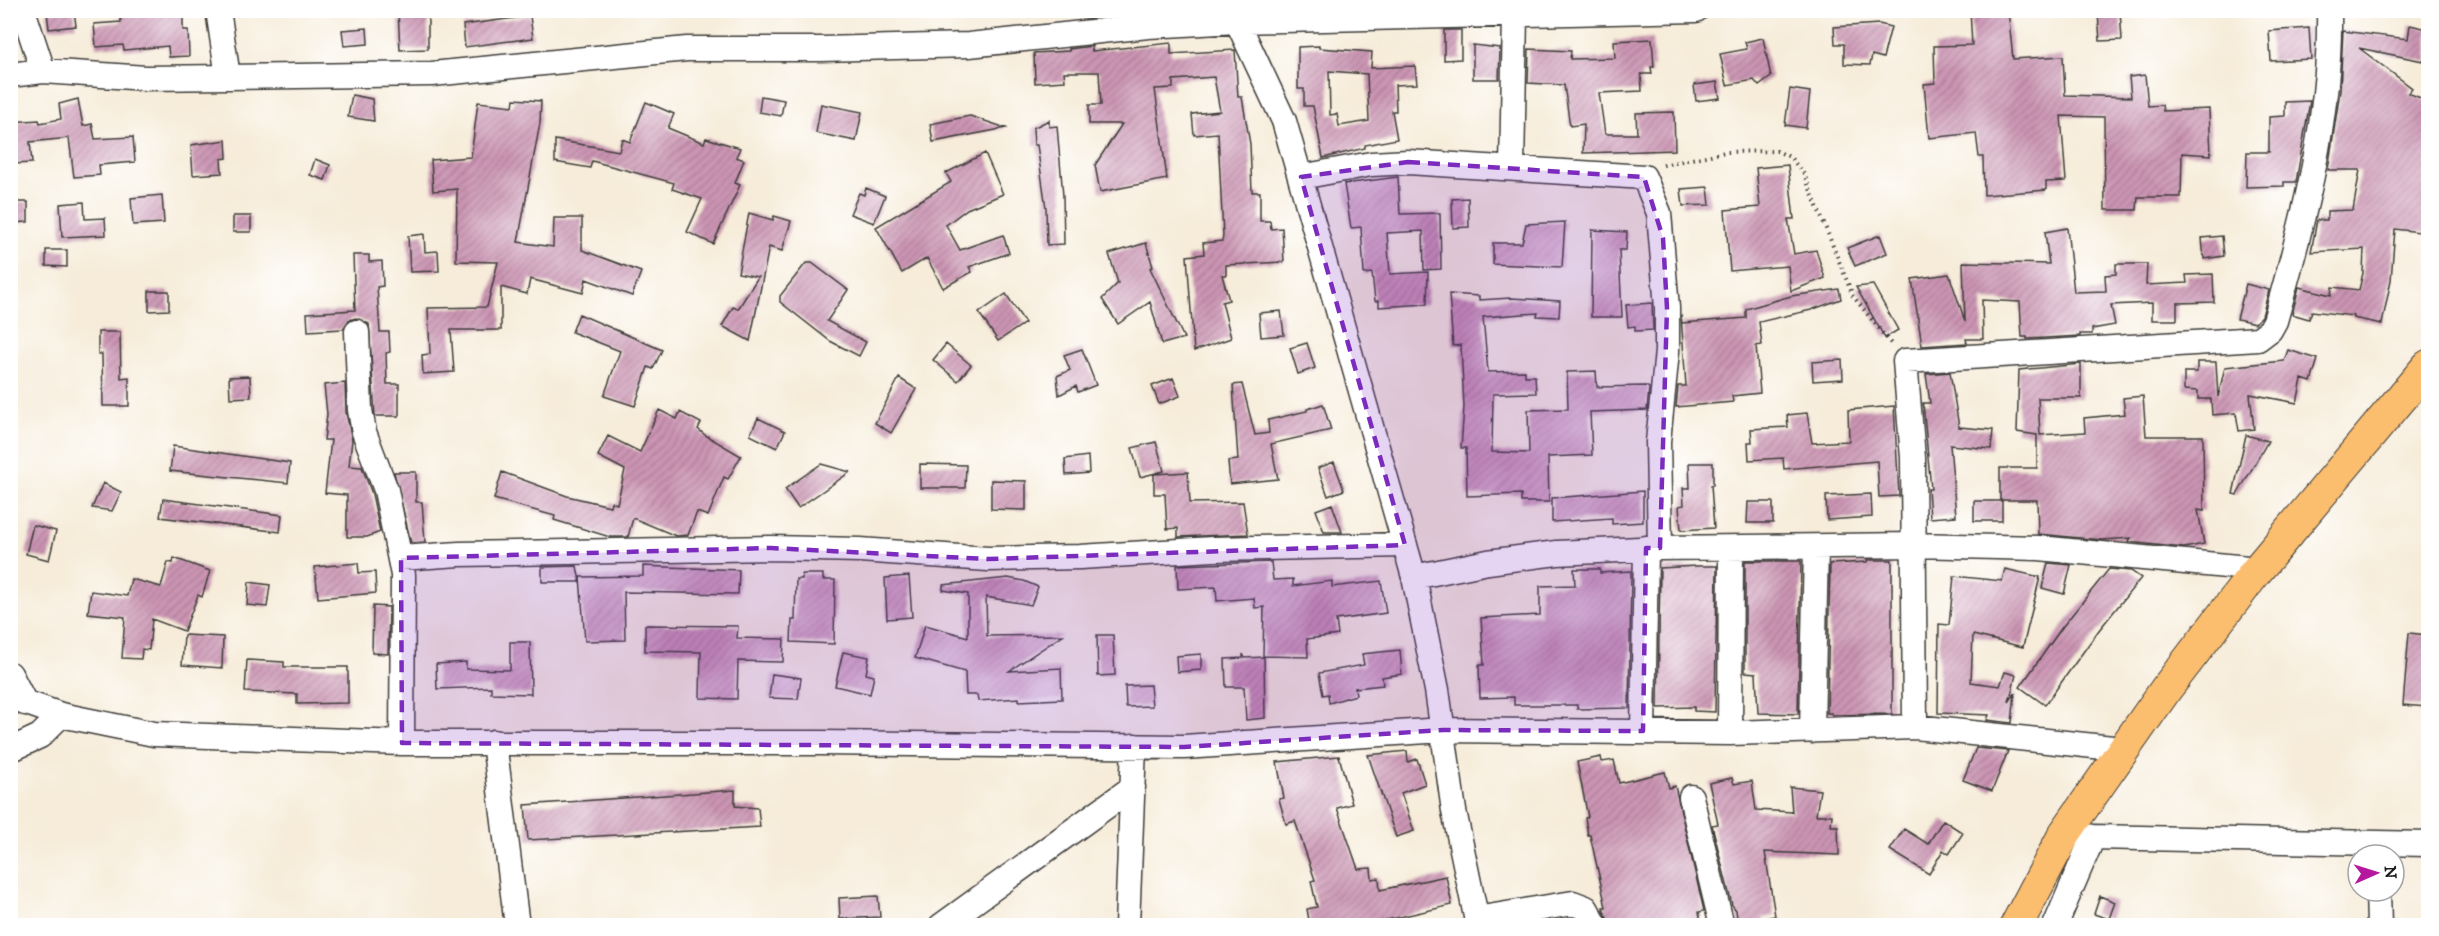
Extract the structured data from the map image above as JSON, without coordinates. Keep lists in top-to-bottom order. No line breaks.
{"north":"right"}
